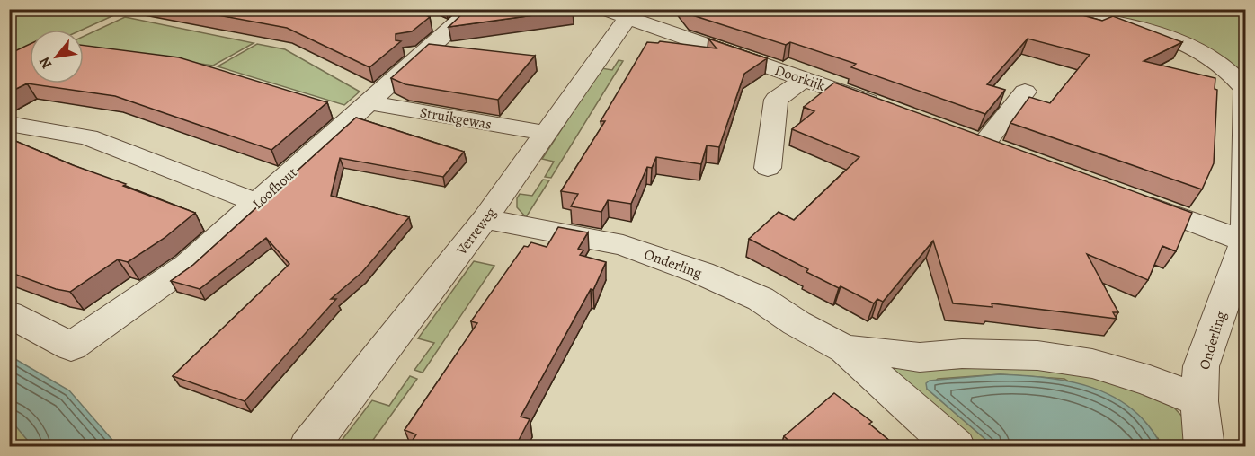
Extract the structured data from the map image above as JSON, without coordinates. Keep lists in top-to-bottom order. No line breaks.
{"streets":{"street":["Doorkijk","Struikgewas","Loofhout","Verreweg","Onderling"]},"crossings":[["Doorkijk","Verreweg"],["Struikgewas","Loofhout"],["Struikgewas","Verreweg"],["Verreweg","Onderling"]],"north":"bottom left"}
